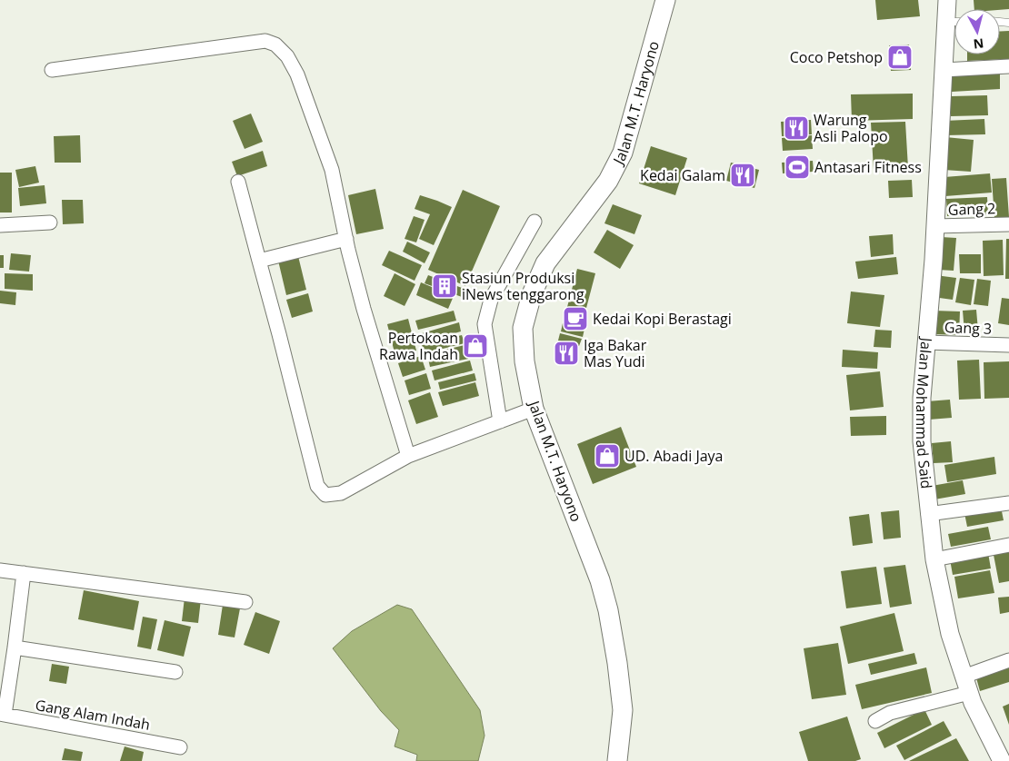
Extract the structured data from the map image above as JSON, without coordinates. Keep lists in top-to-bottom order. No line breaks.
{"streets":{"main road":["Jalan M.T. Haryono"],"street":["Gang 2","Gang 3","Jalan Mohammad Said","Gang Alam Indah"]},"crossings":[["Gang 2","Jalan Mohammad Said"],["Gang 3","Jalan Mohammad Said"]],"places":{"shop":["Coco Petshop","Pertokoan Rawa Indah","UD. Abadi Jaya"],"restaurant":["Warung Asli Palopo","Kedai Galam","Iga Bakar Mas Yudi"],"sports":["Antasari Fitness"],"building":["Stasiun Produksi iNews tenggarong"],"cafe":["Kedai Kopi Berastagi"]},"north":"bottom"}
